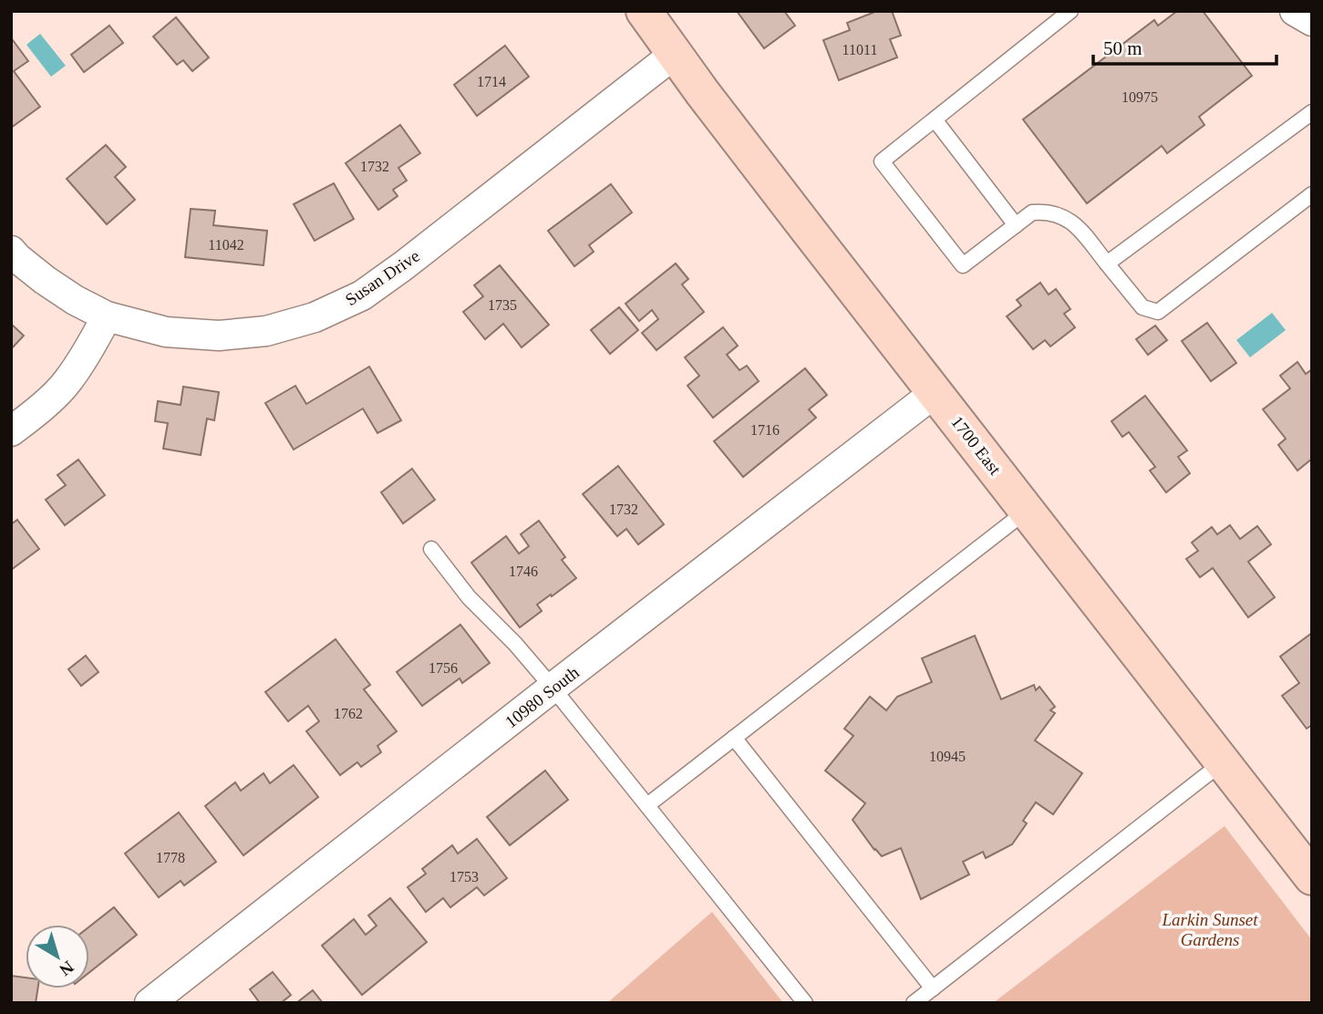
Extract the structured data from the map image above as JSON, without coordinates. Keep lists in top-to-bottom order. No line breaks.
{"streets":{"main road":["1700 East"],"street":["Susan Drive","10980 South"]},"crossings":[["Susan Drive","1700 East"],["1700 East","10980 South"]],"parks":["Larkin Sunset Gardens"],"house_numbers":["11011","1714","10975","1732","11042","1735","1716","1732","1746","1756","1762","10945","1778","1753"],"scale_bar":"50 m","north":"bottom right"}
